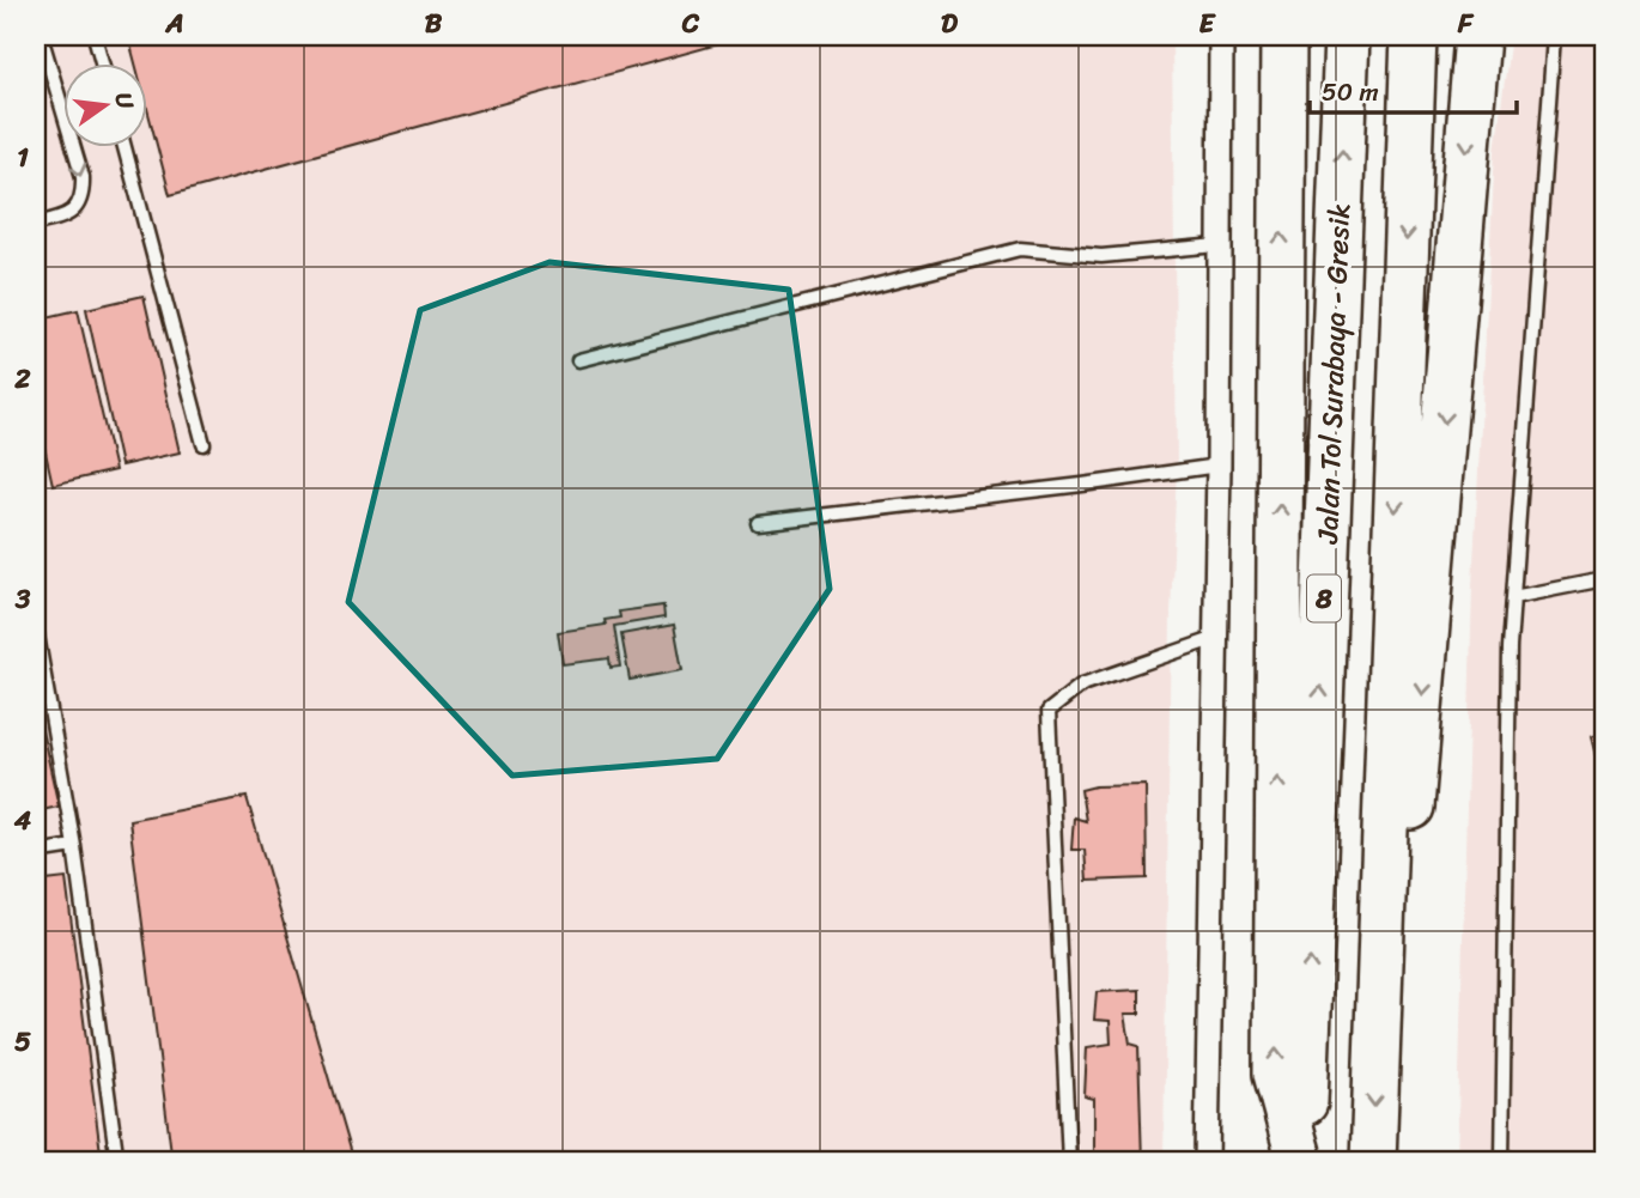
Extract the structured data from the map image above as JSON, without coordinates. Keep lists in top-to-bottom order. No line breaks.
{"streets":{"highway":["Jalan Tol Surabaya - Gresik","8"]},"scale_bar":"50 m","north":"right","grid":{"columns":["A","B","C","D","E","F"],"rows":["1","2","3","4","5"]}}
